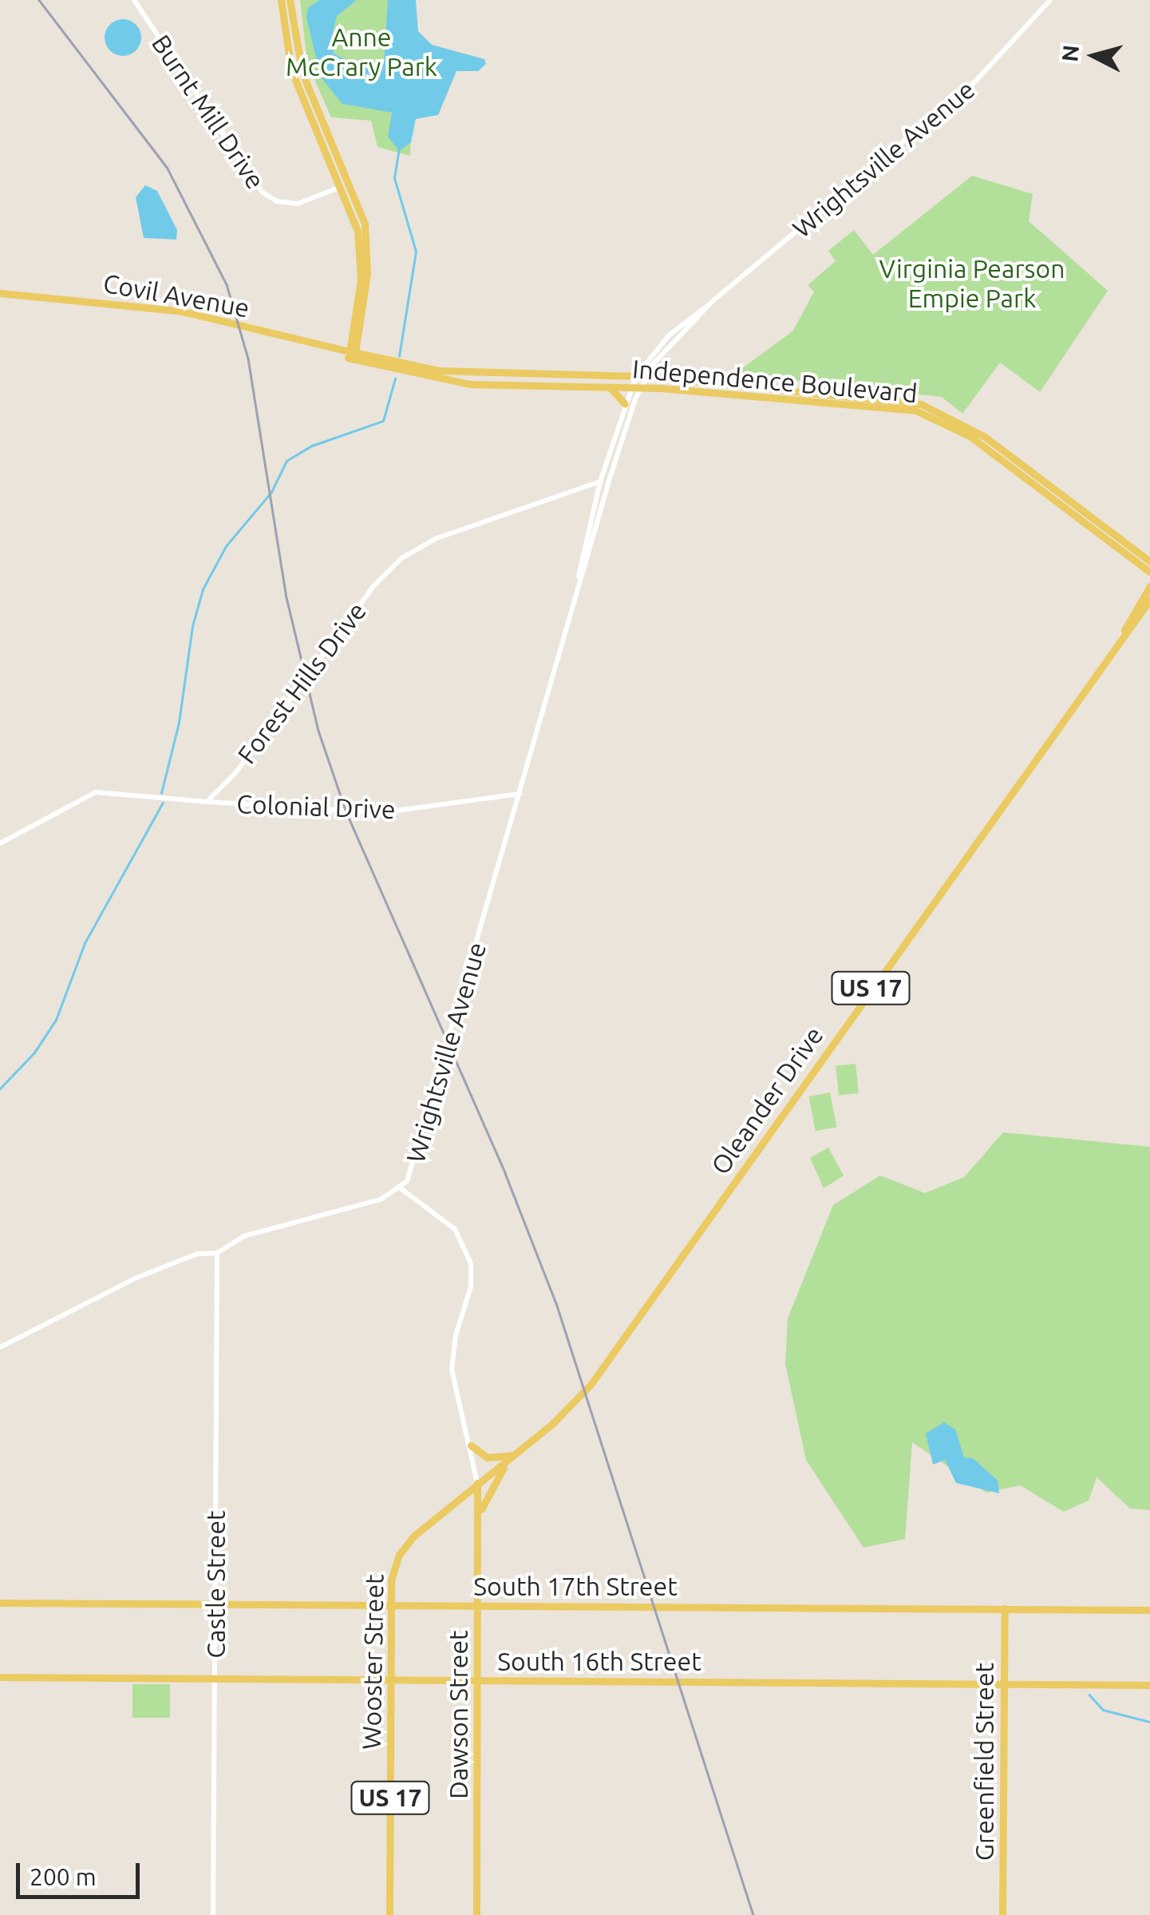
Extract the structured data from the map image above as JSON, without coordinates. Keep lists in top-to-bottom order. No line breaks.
{"streets":{"main road":["Covil Avenue","Independence Boulevard","US 17","Oleander Drive","South 17th Street","South 16th Street","Wooster Street","Dawson Street","Greenfield Street"],"street":["Burnt Mill Drive","Wrightsville Avenue","Forest Hills Drive","Colonial Drive","Castle Street"]},"crossings":[["Wrightsville Avenue","Independence Boulevard"],["Wrightsville Avenue","Forest Hills Drive"],["Wrightsville Avenue","Colonial Drive"],["Wrightsville Avenue","Castle Street"],["Wrightsville Avenue","Dawson Street"],["Covil Avenue","Independence Boulevard"],["Forest Hills Drive","Colonial Drive"],["US 17","Oleander Drive"],["US 17","Dawson Street"],["Oleander Drive","Wooster Street"],["Oleander Drive","Dawson Street"],["Castle Street","South 17th Street"],["Castle Street","South 16th Street"],["South 17th Street","Wooster Street"],["South 17th Street","Dawson Street"],["South 17th Street","Greenfield Street"],["South 16th Street","Wooster Street"],["South 16th Street","Dawson Street"],["South 16th Street","Greenfield Street"]],"parks":["Anne McCrary Park","Virginia Pearson Empie Park"],"scale_bar":"200 m","north":"left"}
